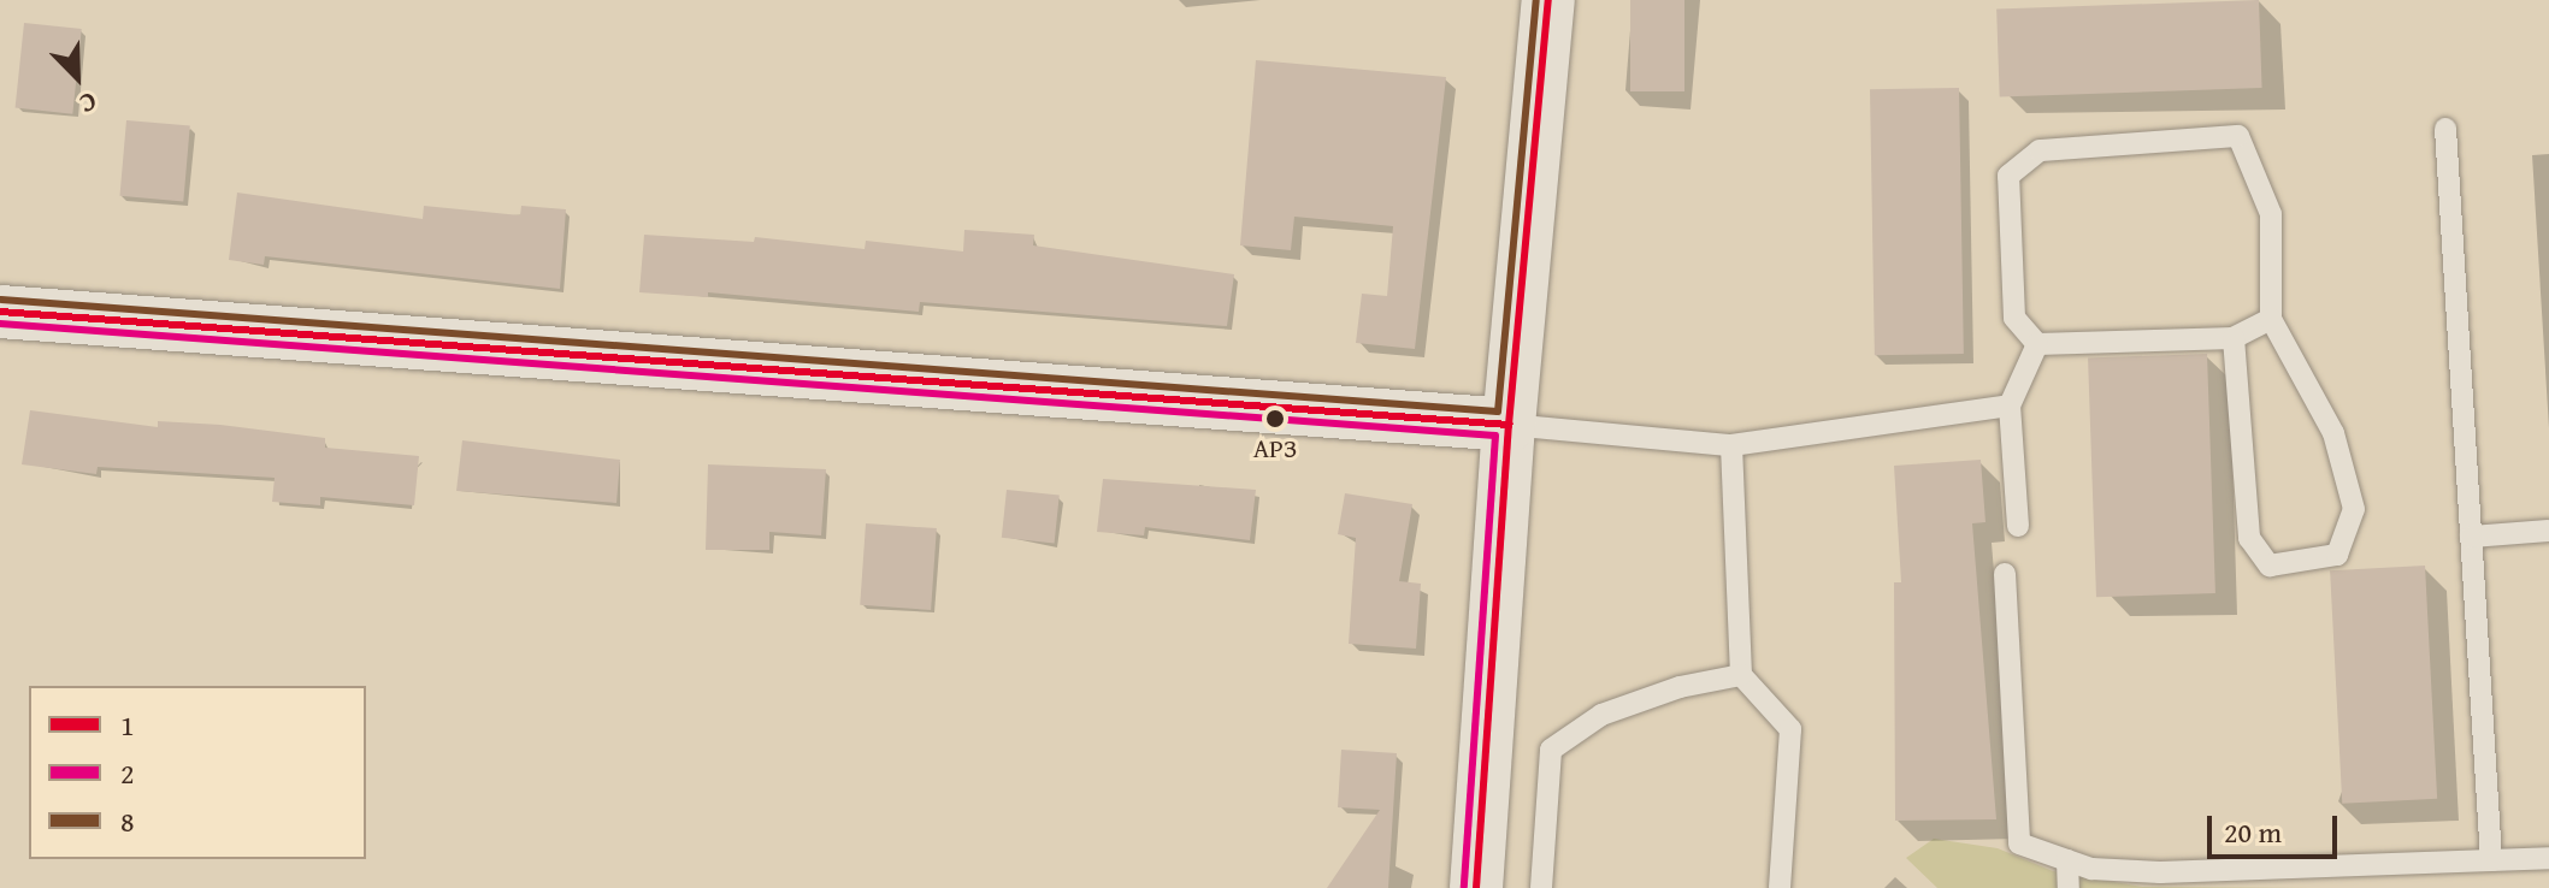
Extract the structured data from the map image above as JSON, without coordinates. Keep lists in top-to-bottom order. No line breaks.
{"places":["АРЗ"],"lines":["transit line 1","transit line 8","transit line 2"],"legend":["1","2","8"],"scale_bar":"20 m","north":"bottom right"}
